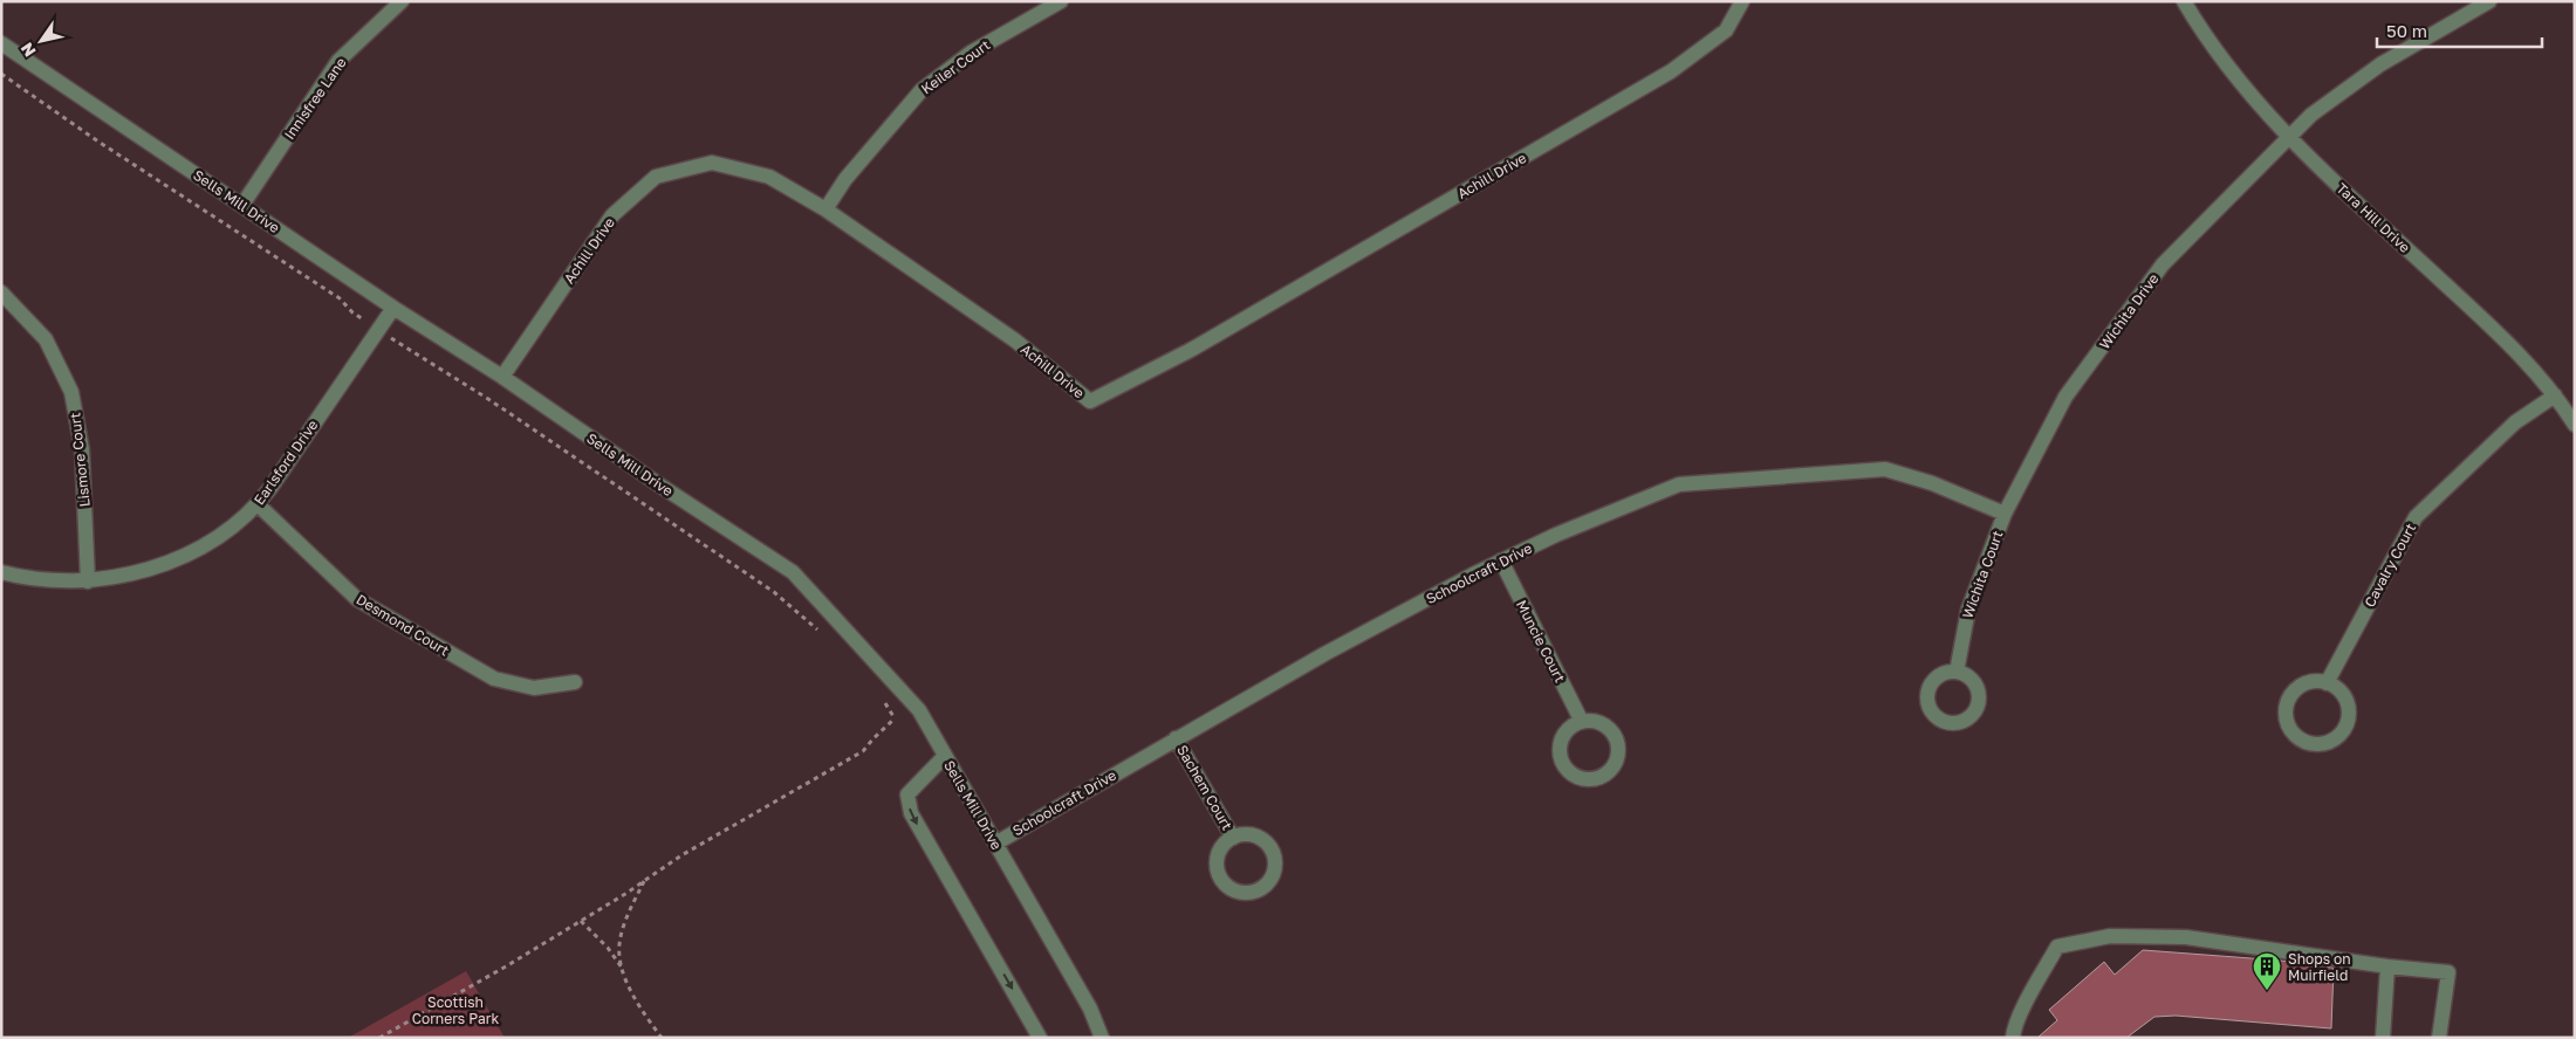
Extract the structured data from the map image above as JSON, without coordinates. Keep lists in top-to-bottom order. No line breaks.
{"streets":{"street":["Keiler Court","Innisfree Lane","Achill Drive","Sells Mill Drive","Tara Hill Drive","Wichita Drive","Lismore Court","Earlsford Drive","Cavalry Court","Schoolcraft Drive","Wichita Court","Desmond Court","Muncie Court","Sachem Court"]},"crossings":[["Keiler Court","Achill Drive"],["Innisfree Lane","Sells Mill Drive"],["Achill Drive","Sells Mill Drive"],["Sells Mill Drive","Earlsford Drive"],["Sells Mill Drive","Schoolcraft Drive"],["Tara Hill Drive","Wichita Drive"],["Tara Hill Drive","Cavalry Court"],["Wichita Drive","Schoolcraft Drive"],["Wichita Drive","Wichita Court"],["Lismore Court","Earlsford Drive"],["Earlsford Drive","Desmond Court"],["Schoolcraft Drive","Wichita Court"],["Schoolcraft Drive","Muncie Court"],["Schoolcraft Drive","Sachem Court"]],"parks":["Scottish Corners Park"],"places":{"building":["Shops on Muirfield"]},"scale_bar":"50 m","north":"bottom left"}
